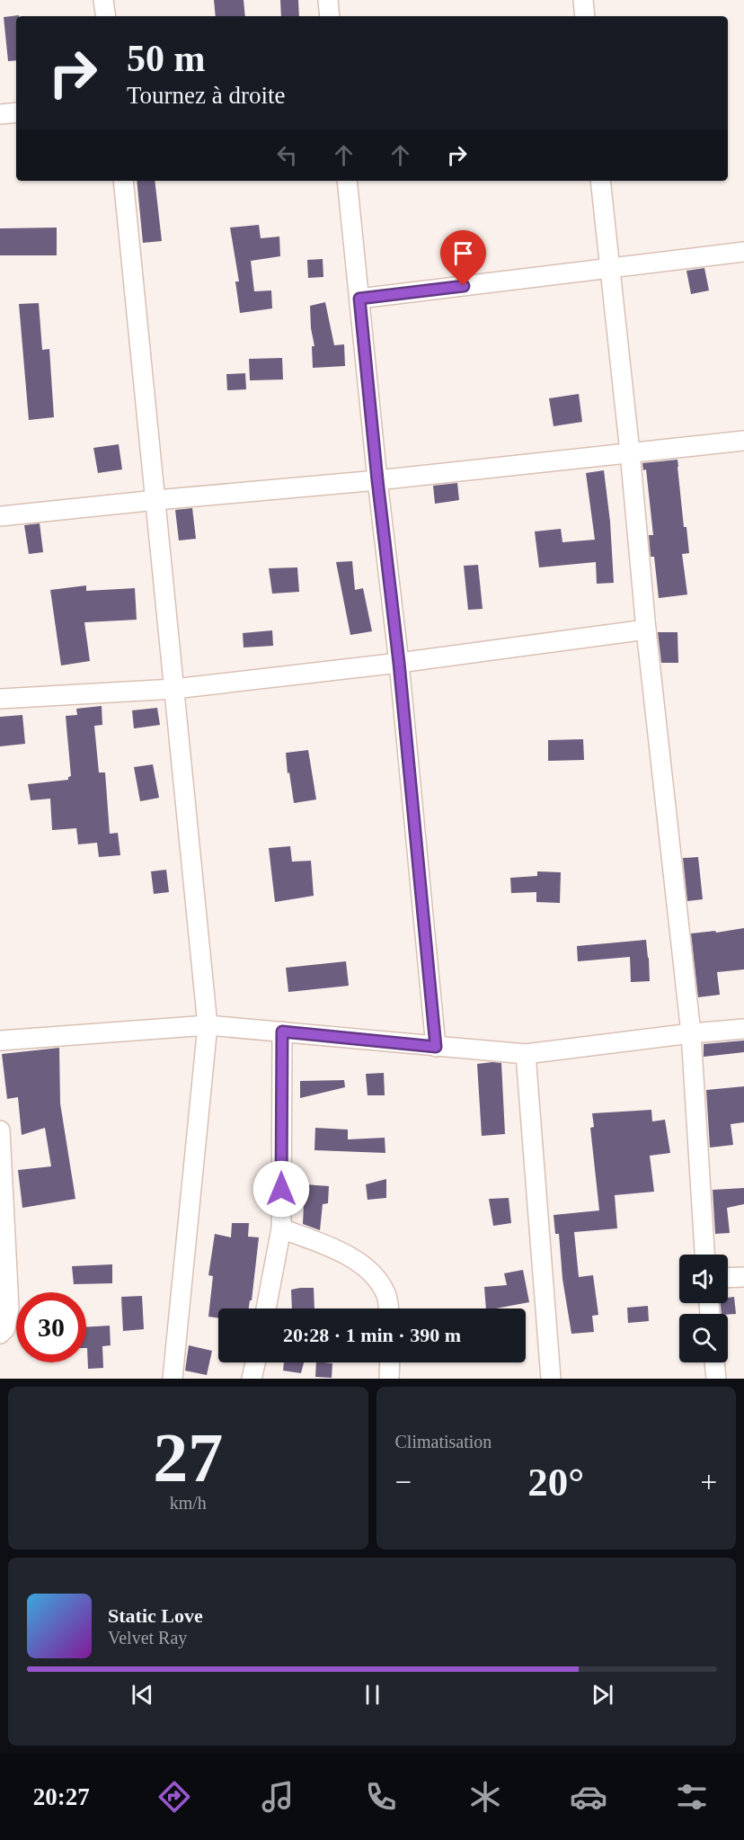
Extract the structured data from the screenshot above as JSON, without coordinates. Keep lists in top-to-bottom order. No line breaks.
{"page":{"turn":["50 m","Tournez à droite"],"limit":"30","trip":"20:28 · 1 min · 390 m","tile":[["27","km/h"],"Climatisation"],"heat":["−","20°","+"],"song":["Static Love","Velvet Ray"],"tabs":"20:27"}}
